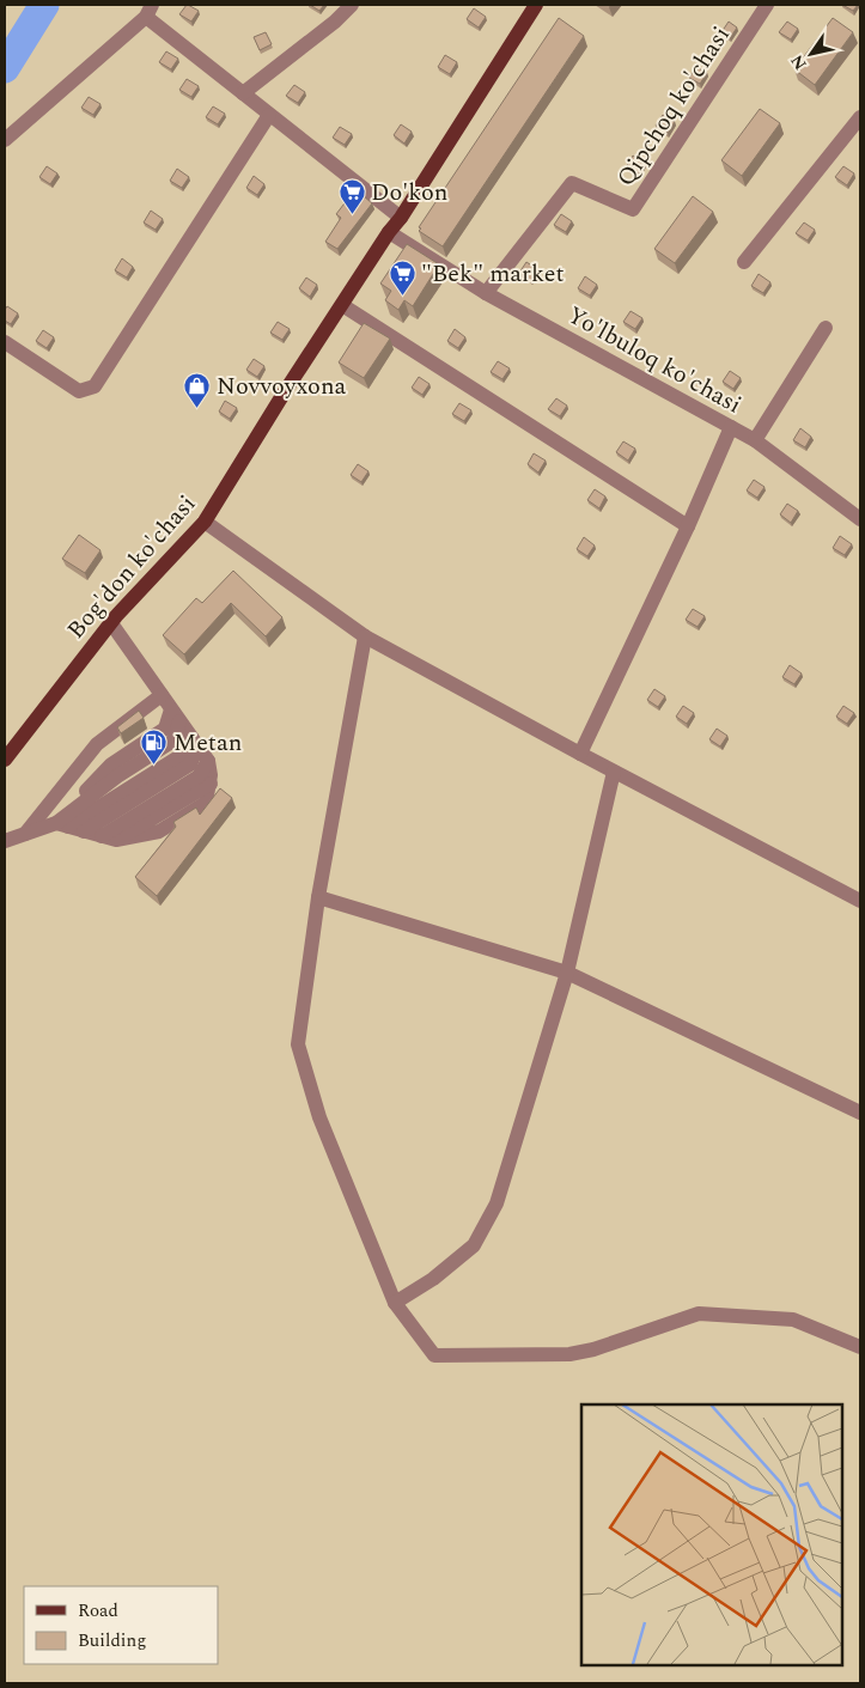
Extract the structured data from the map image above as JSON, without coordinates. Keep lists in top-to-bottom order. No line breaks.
{"streets":{"main road":["Bog'don ko'chasi"],"street":["Qipchoq ko'chasi","Yo'lbuloq ko'chasi"]},"crossings":[["Qipchoq ko'chasi","Yo'lbuloq ko'chasi"],["Yo'lbuloq ko'chasi","Bog'don ko'chasi"]],"places":{"supermarket":["Do'kon","\"Bek\" market"],"shop":["Novvoyxona"],"fuel station":["Metan"]},"legend":["Road","Building"],"north":"bottom left"}
